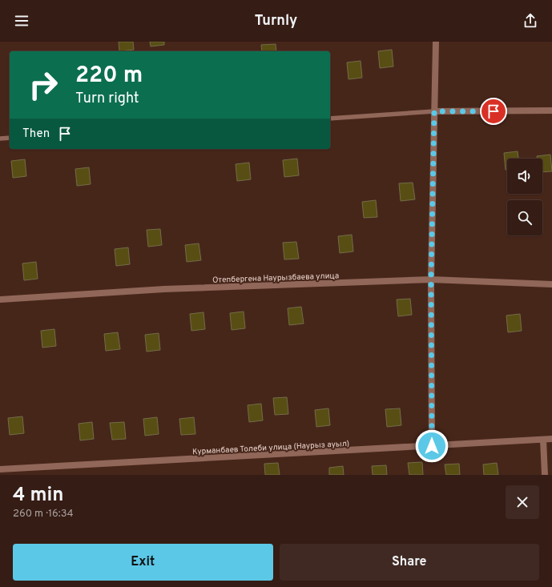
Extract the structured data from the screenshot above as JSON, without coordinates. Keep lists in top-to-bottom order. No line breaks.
{"streets":{"street":["Отепбергена Наурызбаева улица","Курманбаев Толеби улица (Наурыз ауыл)"]},"page":{"header":"Turnly","turn":["220 m","Turn right"],"then":"Then","heading":["4 min","260 m · 16:34"],"buttons":["Exit","Share"]}}
